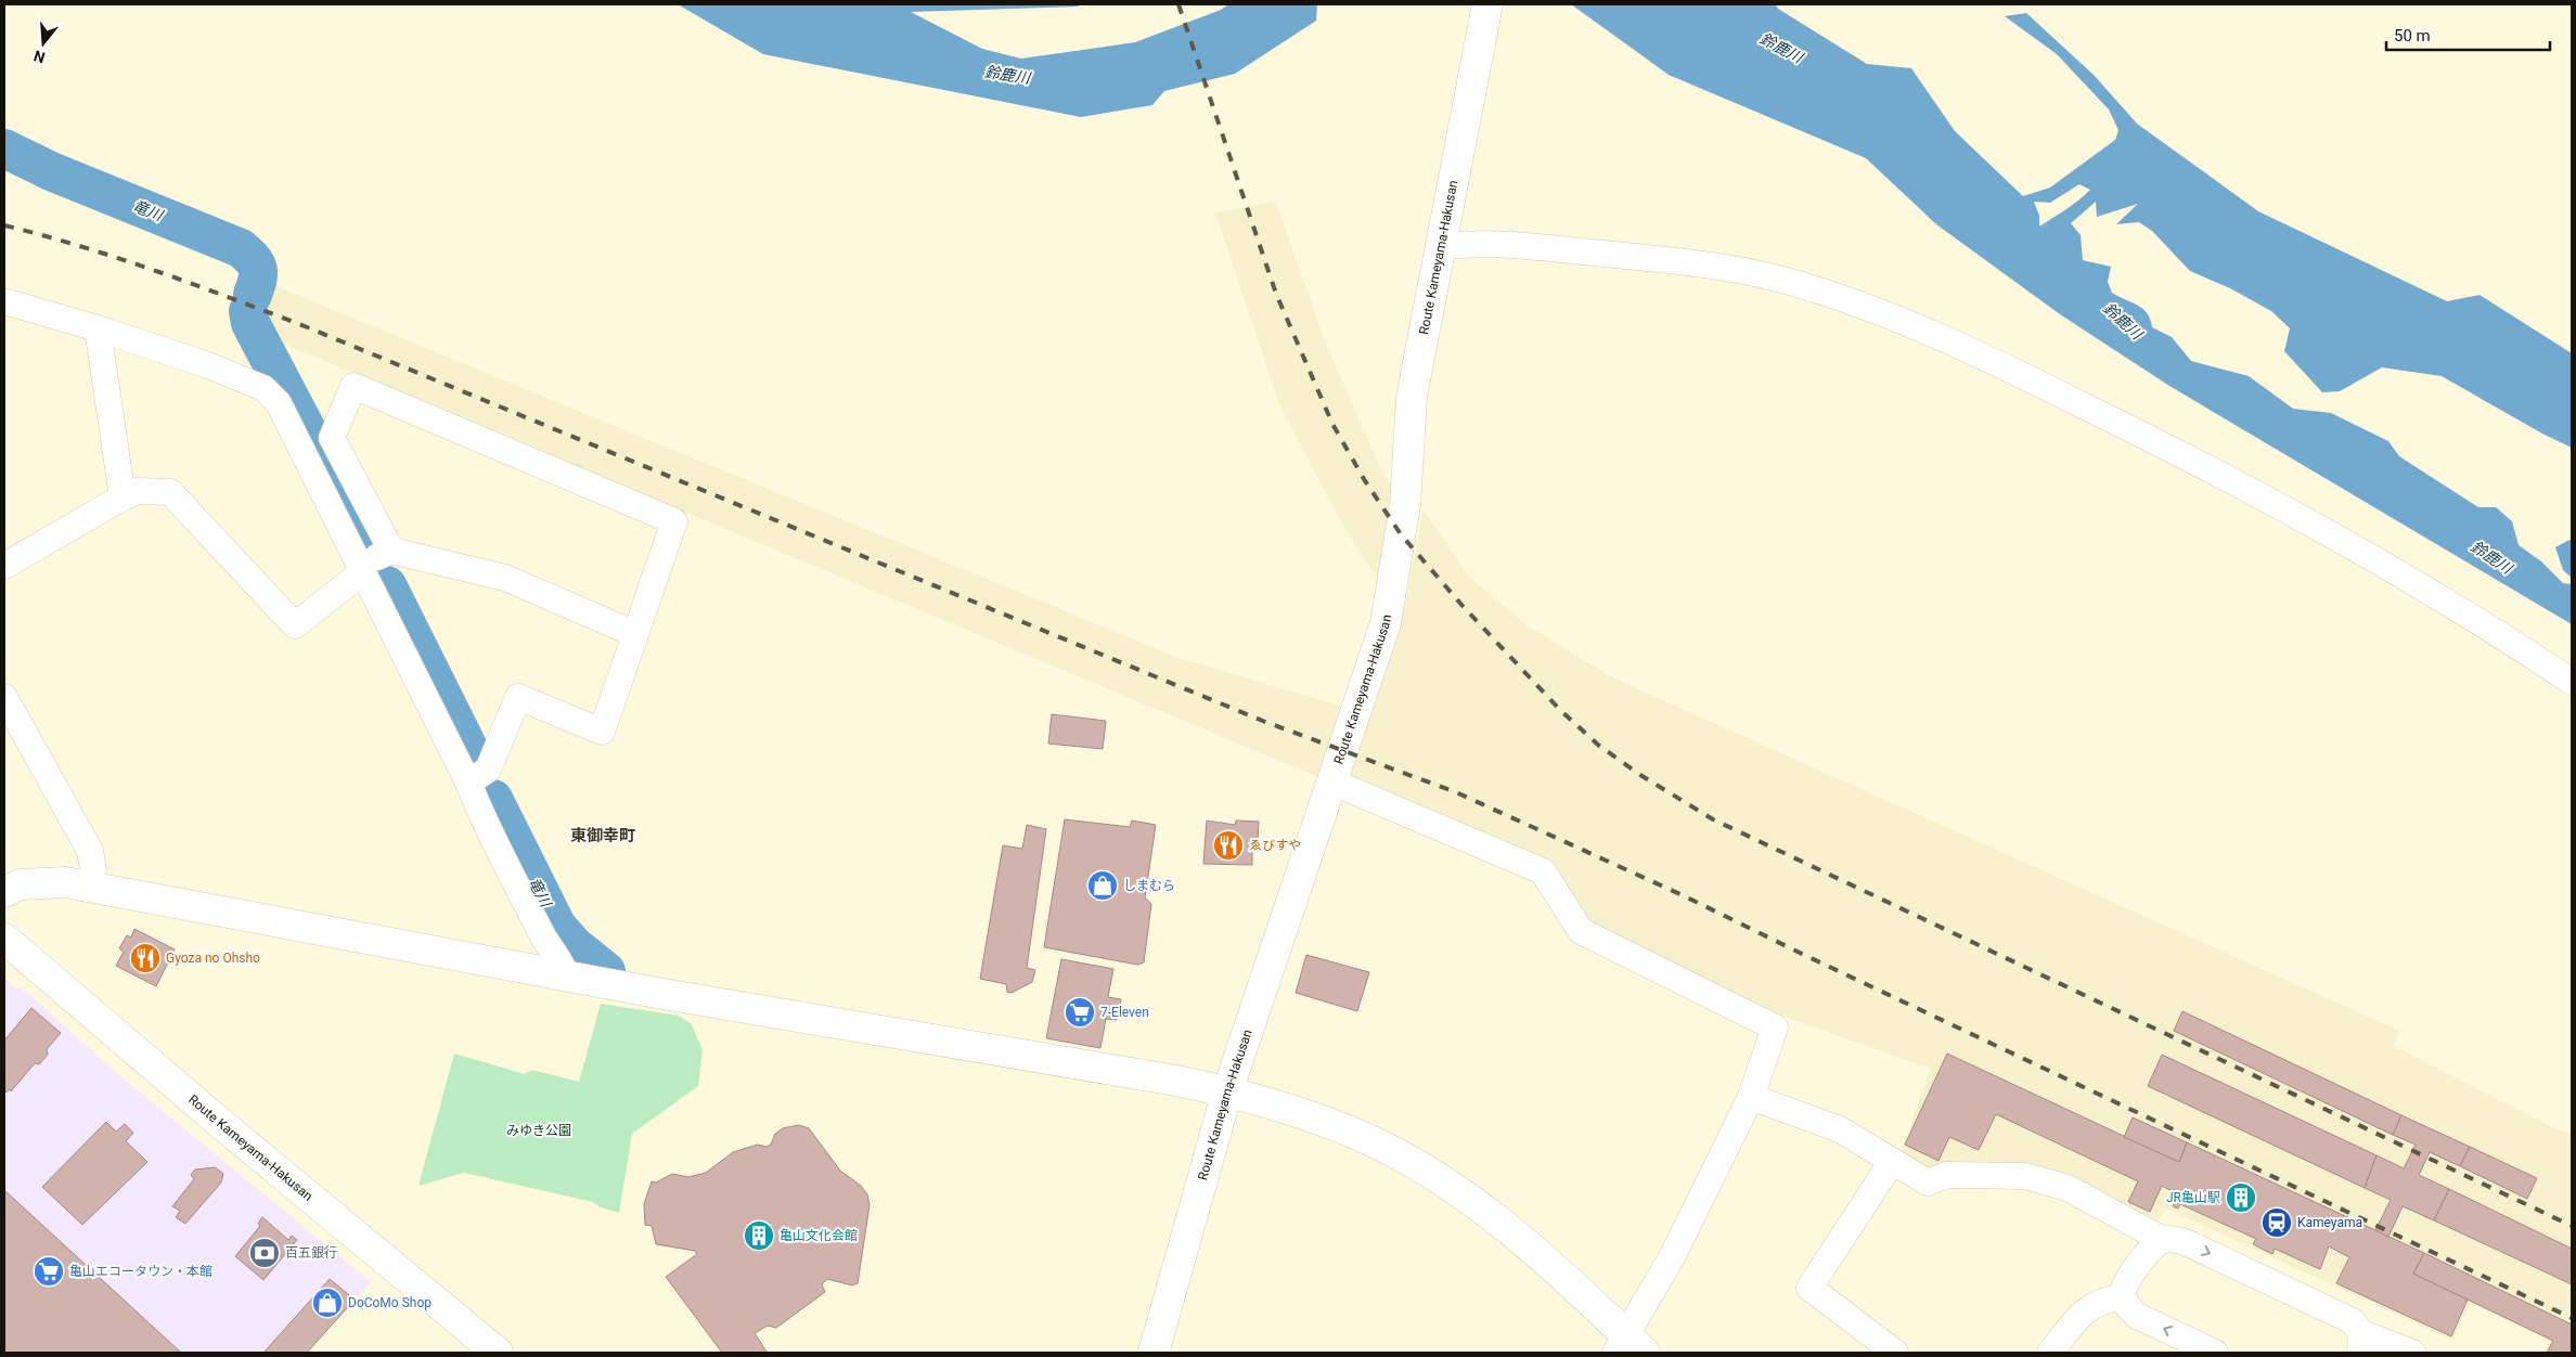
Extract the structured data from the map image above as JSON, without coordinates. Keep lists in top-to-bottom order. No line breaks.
{"streets":{"main road":["Route Kameyama-Hakusan"]},"districts":["東御幸町"],"water":["鈴鹿川","竜川"],"parks":["みゆき公園"],"places":{"restaurant":["ゑびすや","Gyoza no Ohsho"],"shop":["しまむら","DoCoMo Shop"],"supermarket":["7-Eleven","亀山エコータウン・本館"],"building":["JR亀山駅","亀山文化会館"],"station":["Kameyama"],"bank":["百五銀行"]},"scale_bar":"50 m","north":"bottom"}
